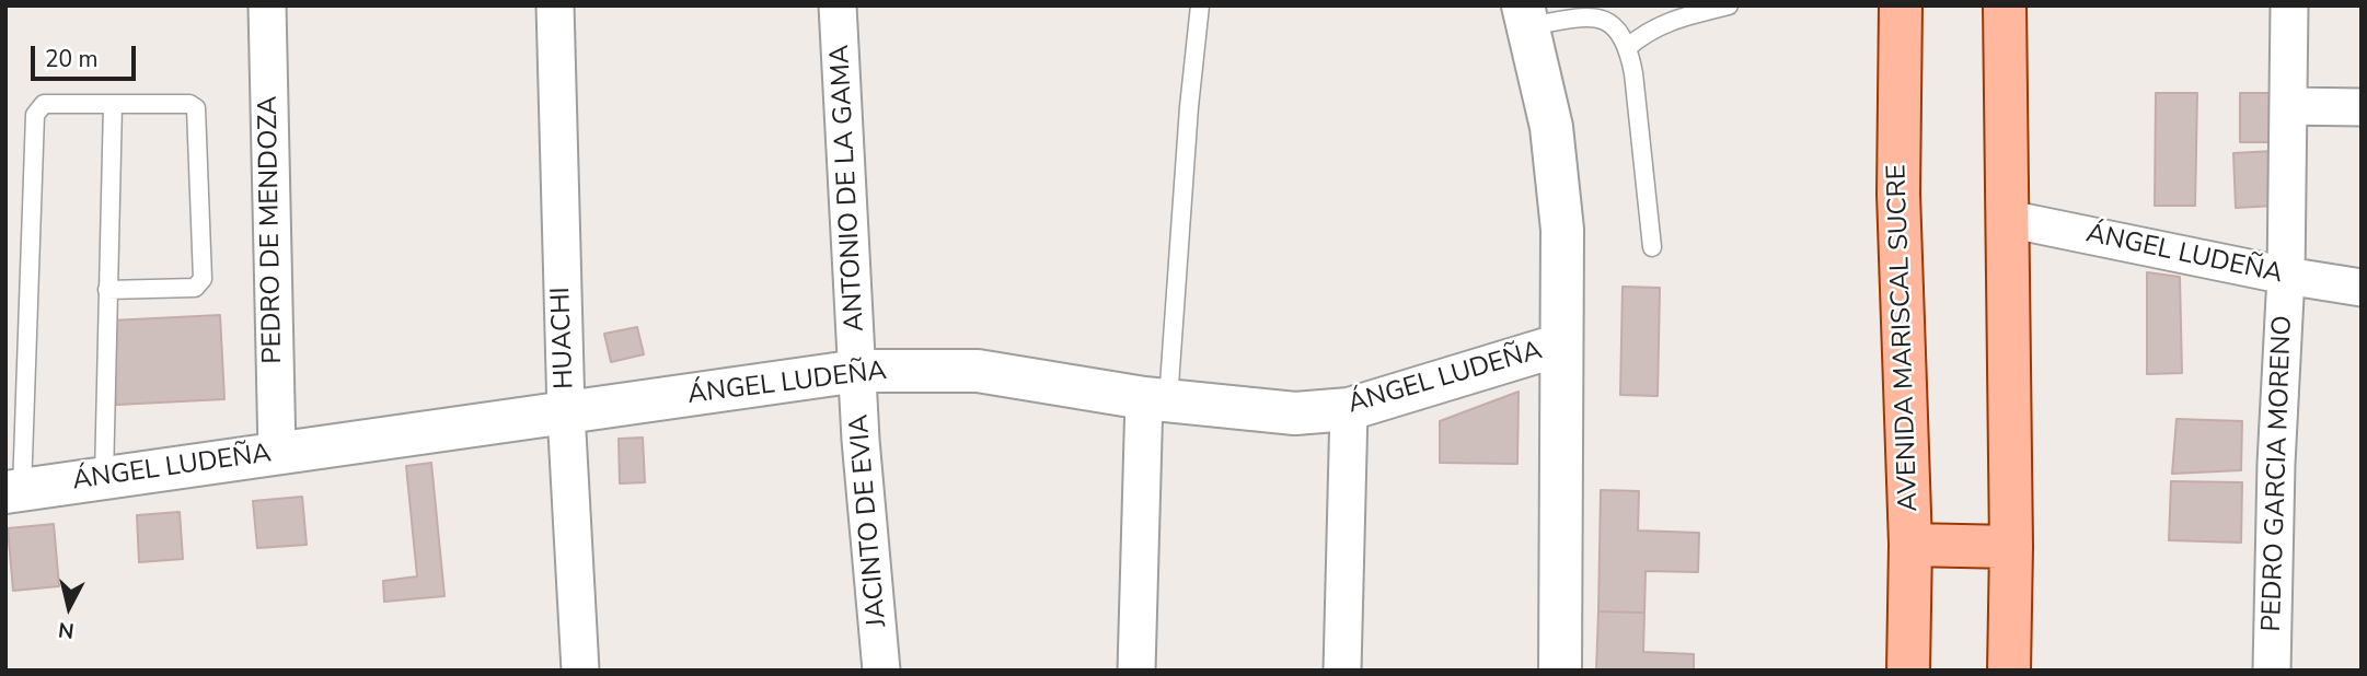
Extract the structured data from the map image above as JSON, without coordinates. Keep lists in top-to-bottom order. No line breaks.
{"streets":{"main road":["AVENIDA MARISCAL SUCRE"],"street":["ANTONIO DE LA GAMA","PEDRO DE MENDOZA","ÁNGEL LUDEÑA","HUACHI","PEDRO GARCIA MORENO","JACINTO DE EVIA"]},"crossings":[["ANTONIO DE LA GAMA","ÁNGEL LUDEÑA"],["ANTONIO DE LA GAMA","JACINTO DE EVIA"],["PEDRO DE MENDOZA","ÁNGEL LUDEÑA"],["ÁNGEL LUDEÑA","HUACHI"],["ÁNGEL LUDEÑA","PEDRO GARCIA MORENO"],["ÁNGEL LUDEÑA","JACINTO DE EVIA"]],"scale_bar":"20 m","north":"bottom"}
